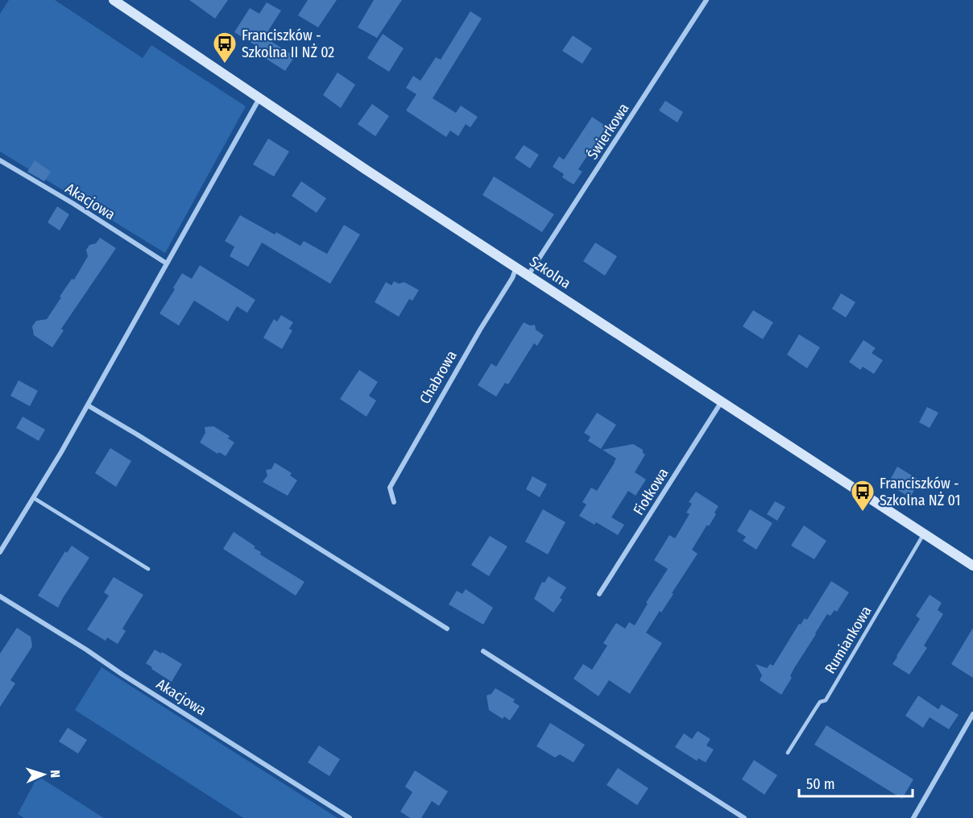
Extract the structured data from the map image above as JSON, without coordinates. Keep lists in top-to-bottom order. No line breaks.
{"streets":{"street":["Świerkowa","Akacjowa","Szkolna","Chabrowa","Fiołkowa"],"lane":["Rumiankowa"]},"crossings":[["Świerkowa","Szkolna"],["Szkolna","Chabrowa"],["Szkolna","Fiołkowa"],["Szkolna","Rumiankowa"]],"places":{"bus stop":["Franciszków - Szkolna II NŻ 02","Franciszków - Szkolna NŻ 01"]},"scale_bar":"50 m","north":"right"}
